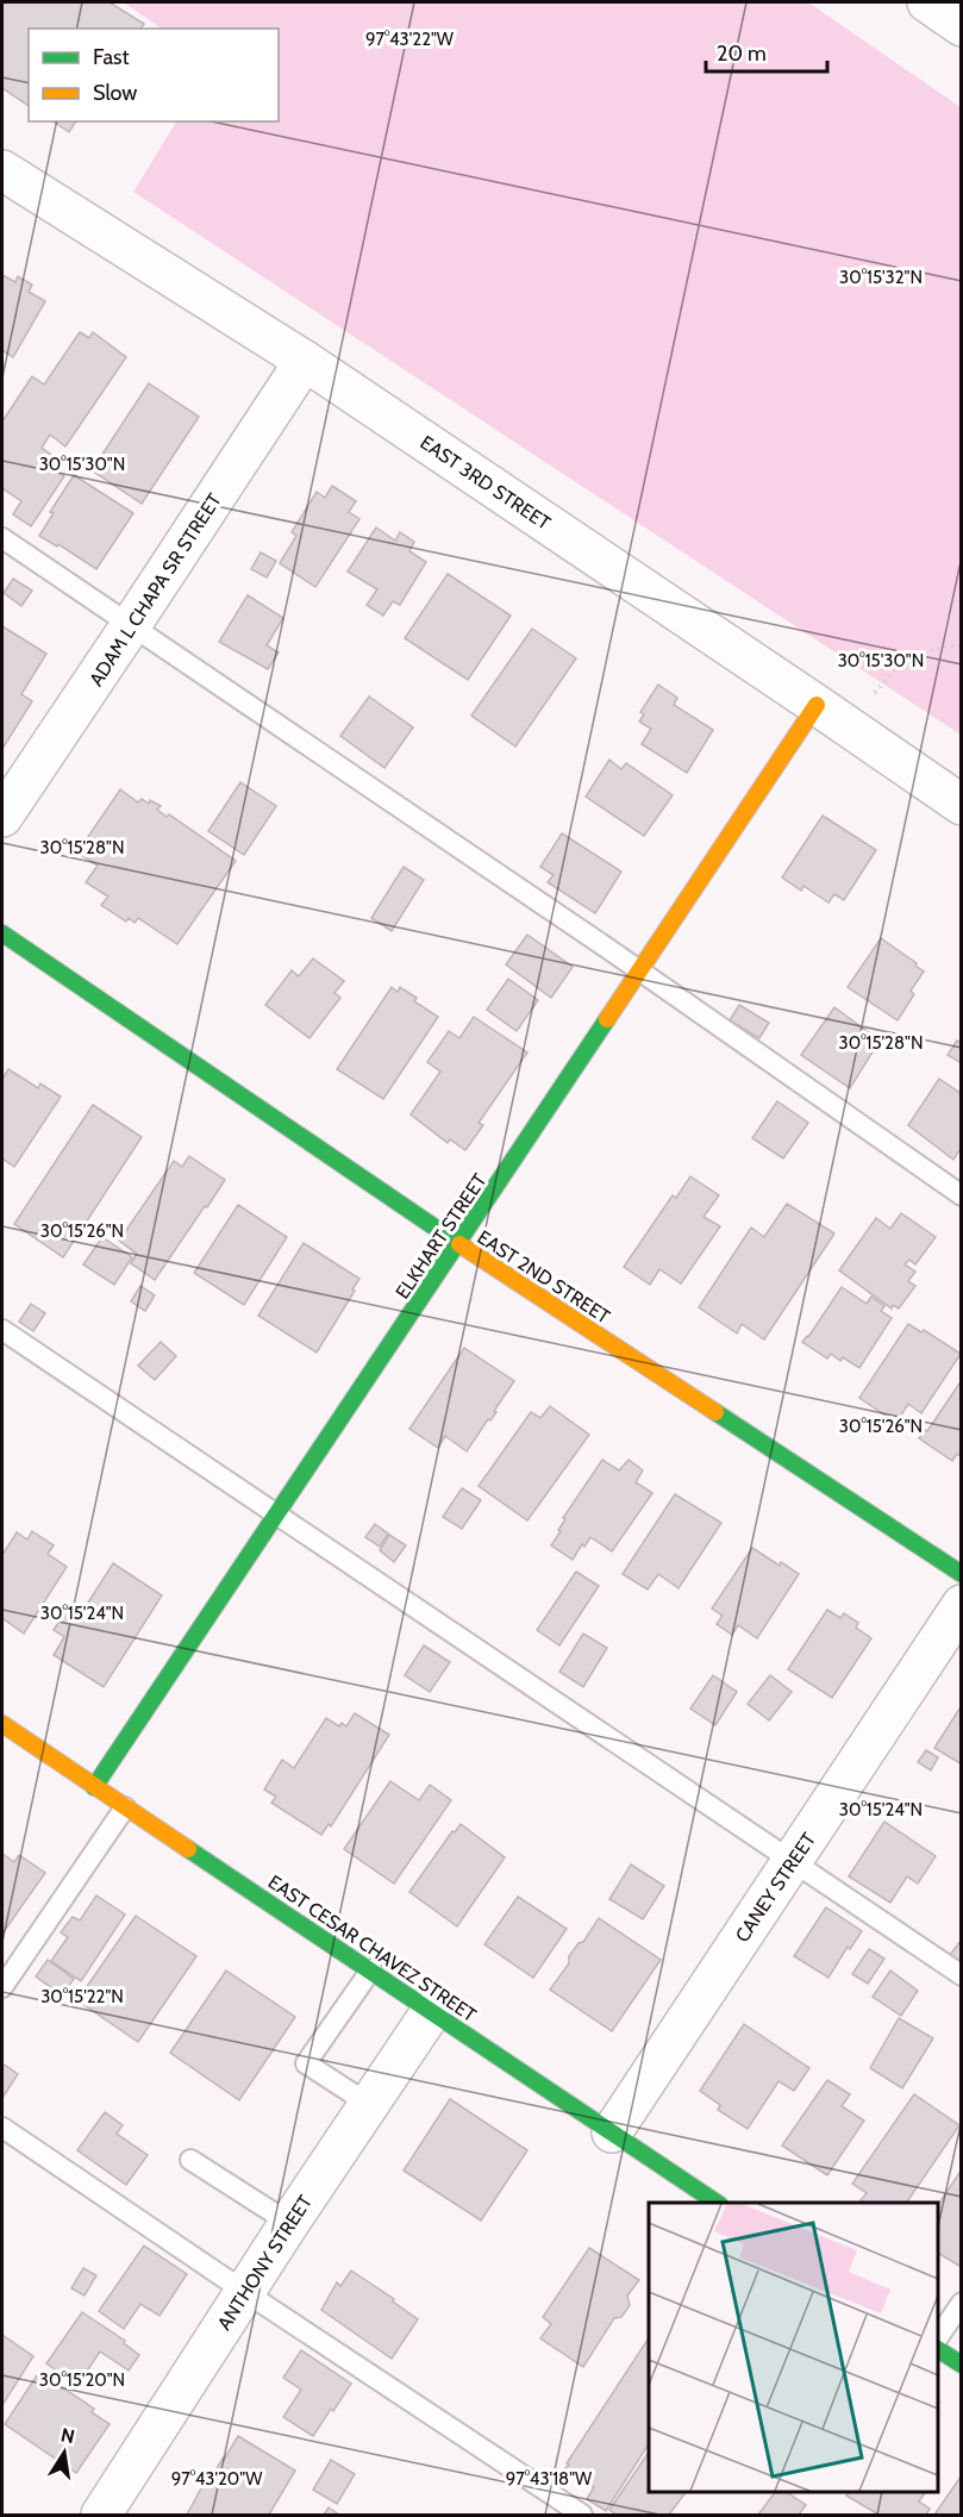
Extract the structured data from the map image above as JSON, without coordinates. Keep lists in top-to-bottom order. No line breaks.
{"streets":{"street":["EAST 3RD STREET","ADAM L CHAPA SR STREET","ELKHART STREET","EAST 2ND STREET","CANEY STREET","EAST CESAR CHAVEZ STREET","ANTHONY STREET"]},"crossings":[["EAST 3RD STREET","ADAM L CHAPA SR STREET"],["EAST 3RD STREET","ELKHART STREET"],["ELKHART STREET","EAST 2ND STREET"],["ELKHART STREET","EAST CESAR CHAVEZ STREET"],["CANEY STREET","EAST CESAR CHAVEZ STREET"],["EAST CESAR CHAVEZ STREET","ANTHONY STREET"]],"legend":["Fast","Slow"],"scale_bar":"20 m","north":"top","coordinates":["97°43'22\"W","30°15'32\"N","30°15'30\"N","30°15'28\"N","30°15'26\"N","30°15'24\"N","30°15'22\"N","30°15'20\"N","97°43'20\"W","97°43'18\"W"]}
